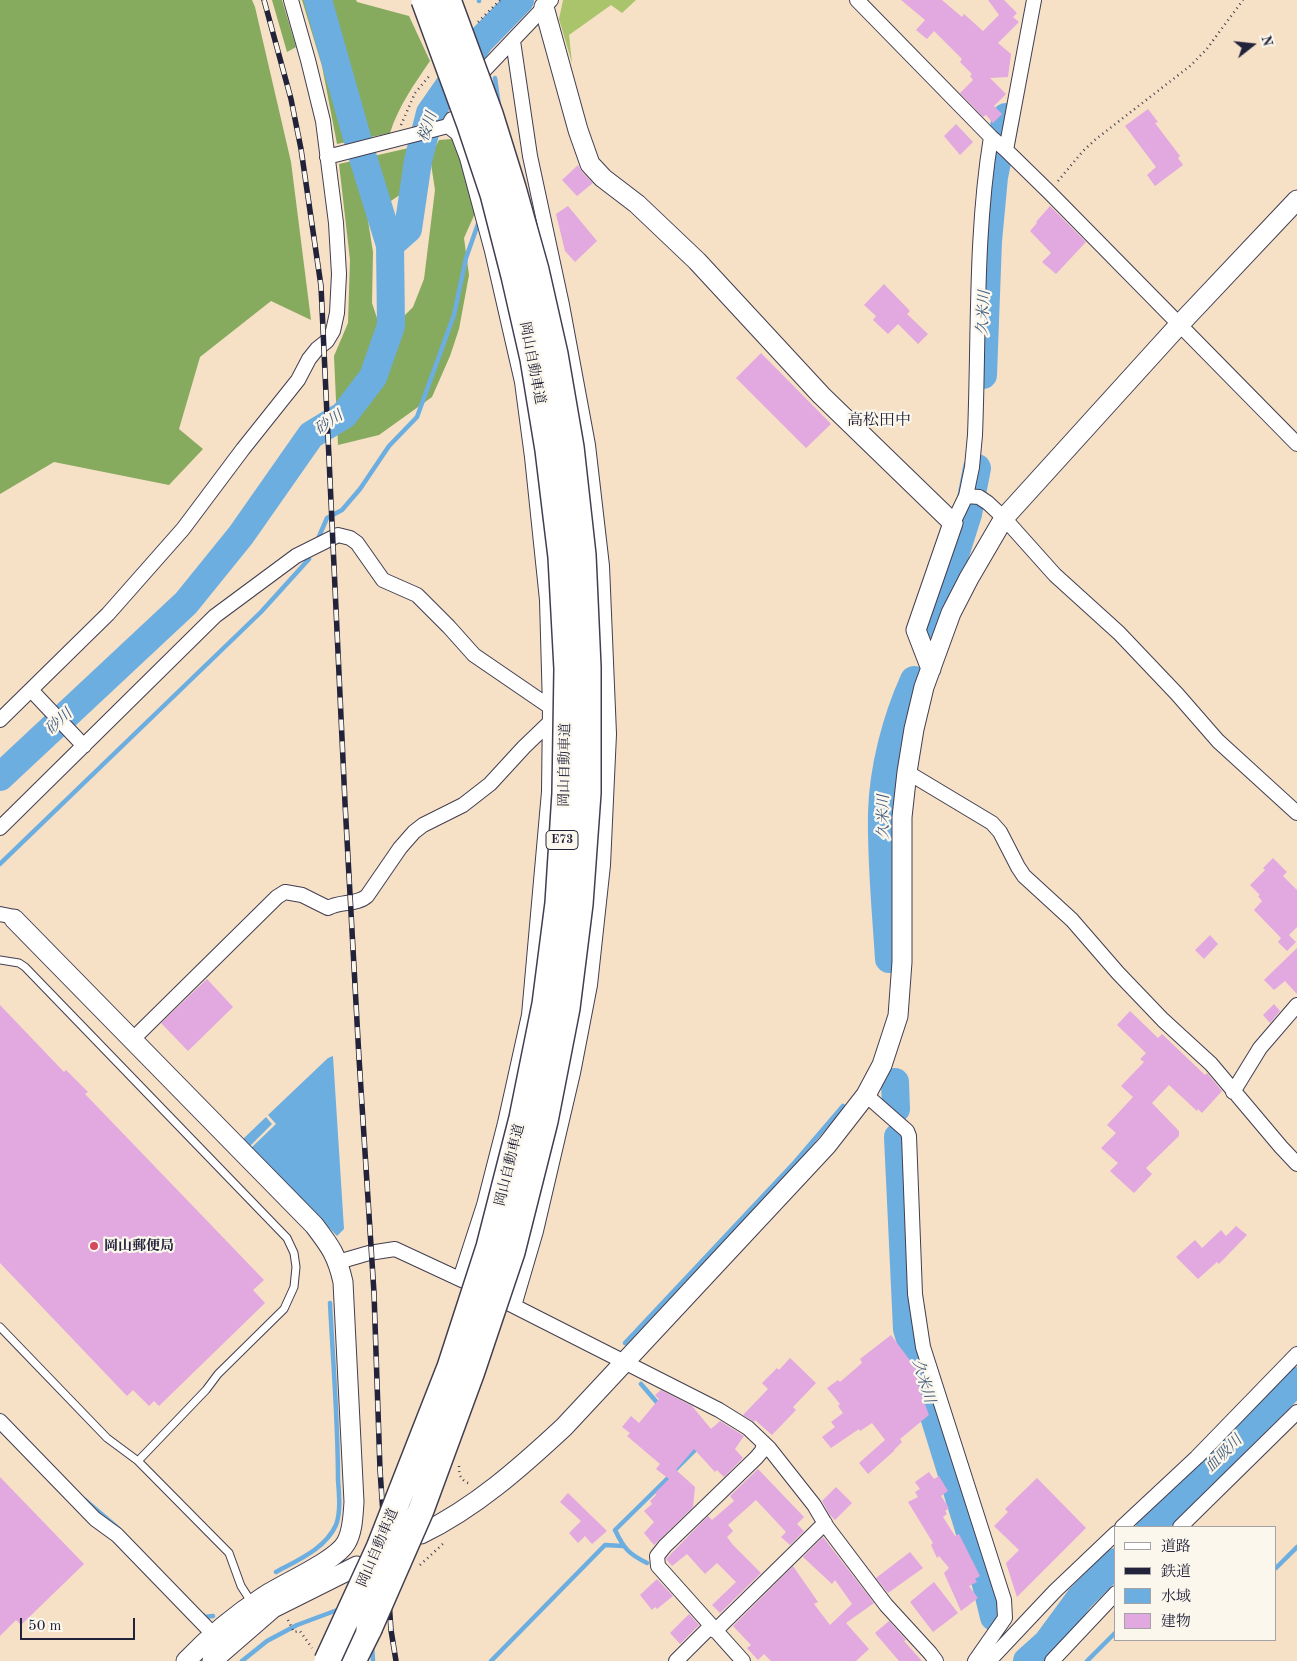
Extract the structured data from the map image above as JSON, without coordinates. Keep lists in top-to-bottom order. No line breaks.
{"streets":{"highway":["岡山自動車道","E73"]},"districts":["高松田中"],"water":["桜川","久米川","砂川","血吸川"],"places":["岡山郵便局"],"legend":["道路","鉄道","水域","建物"],"scale_bar":"50 m","north":"right"}
